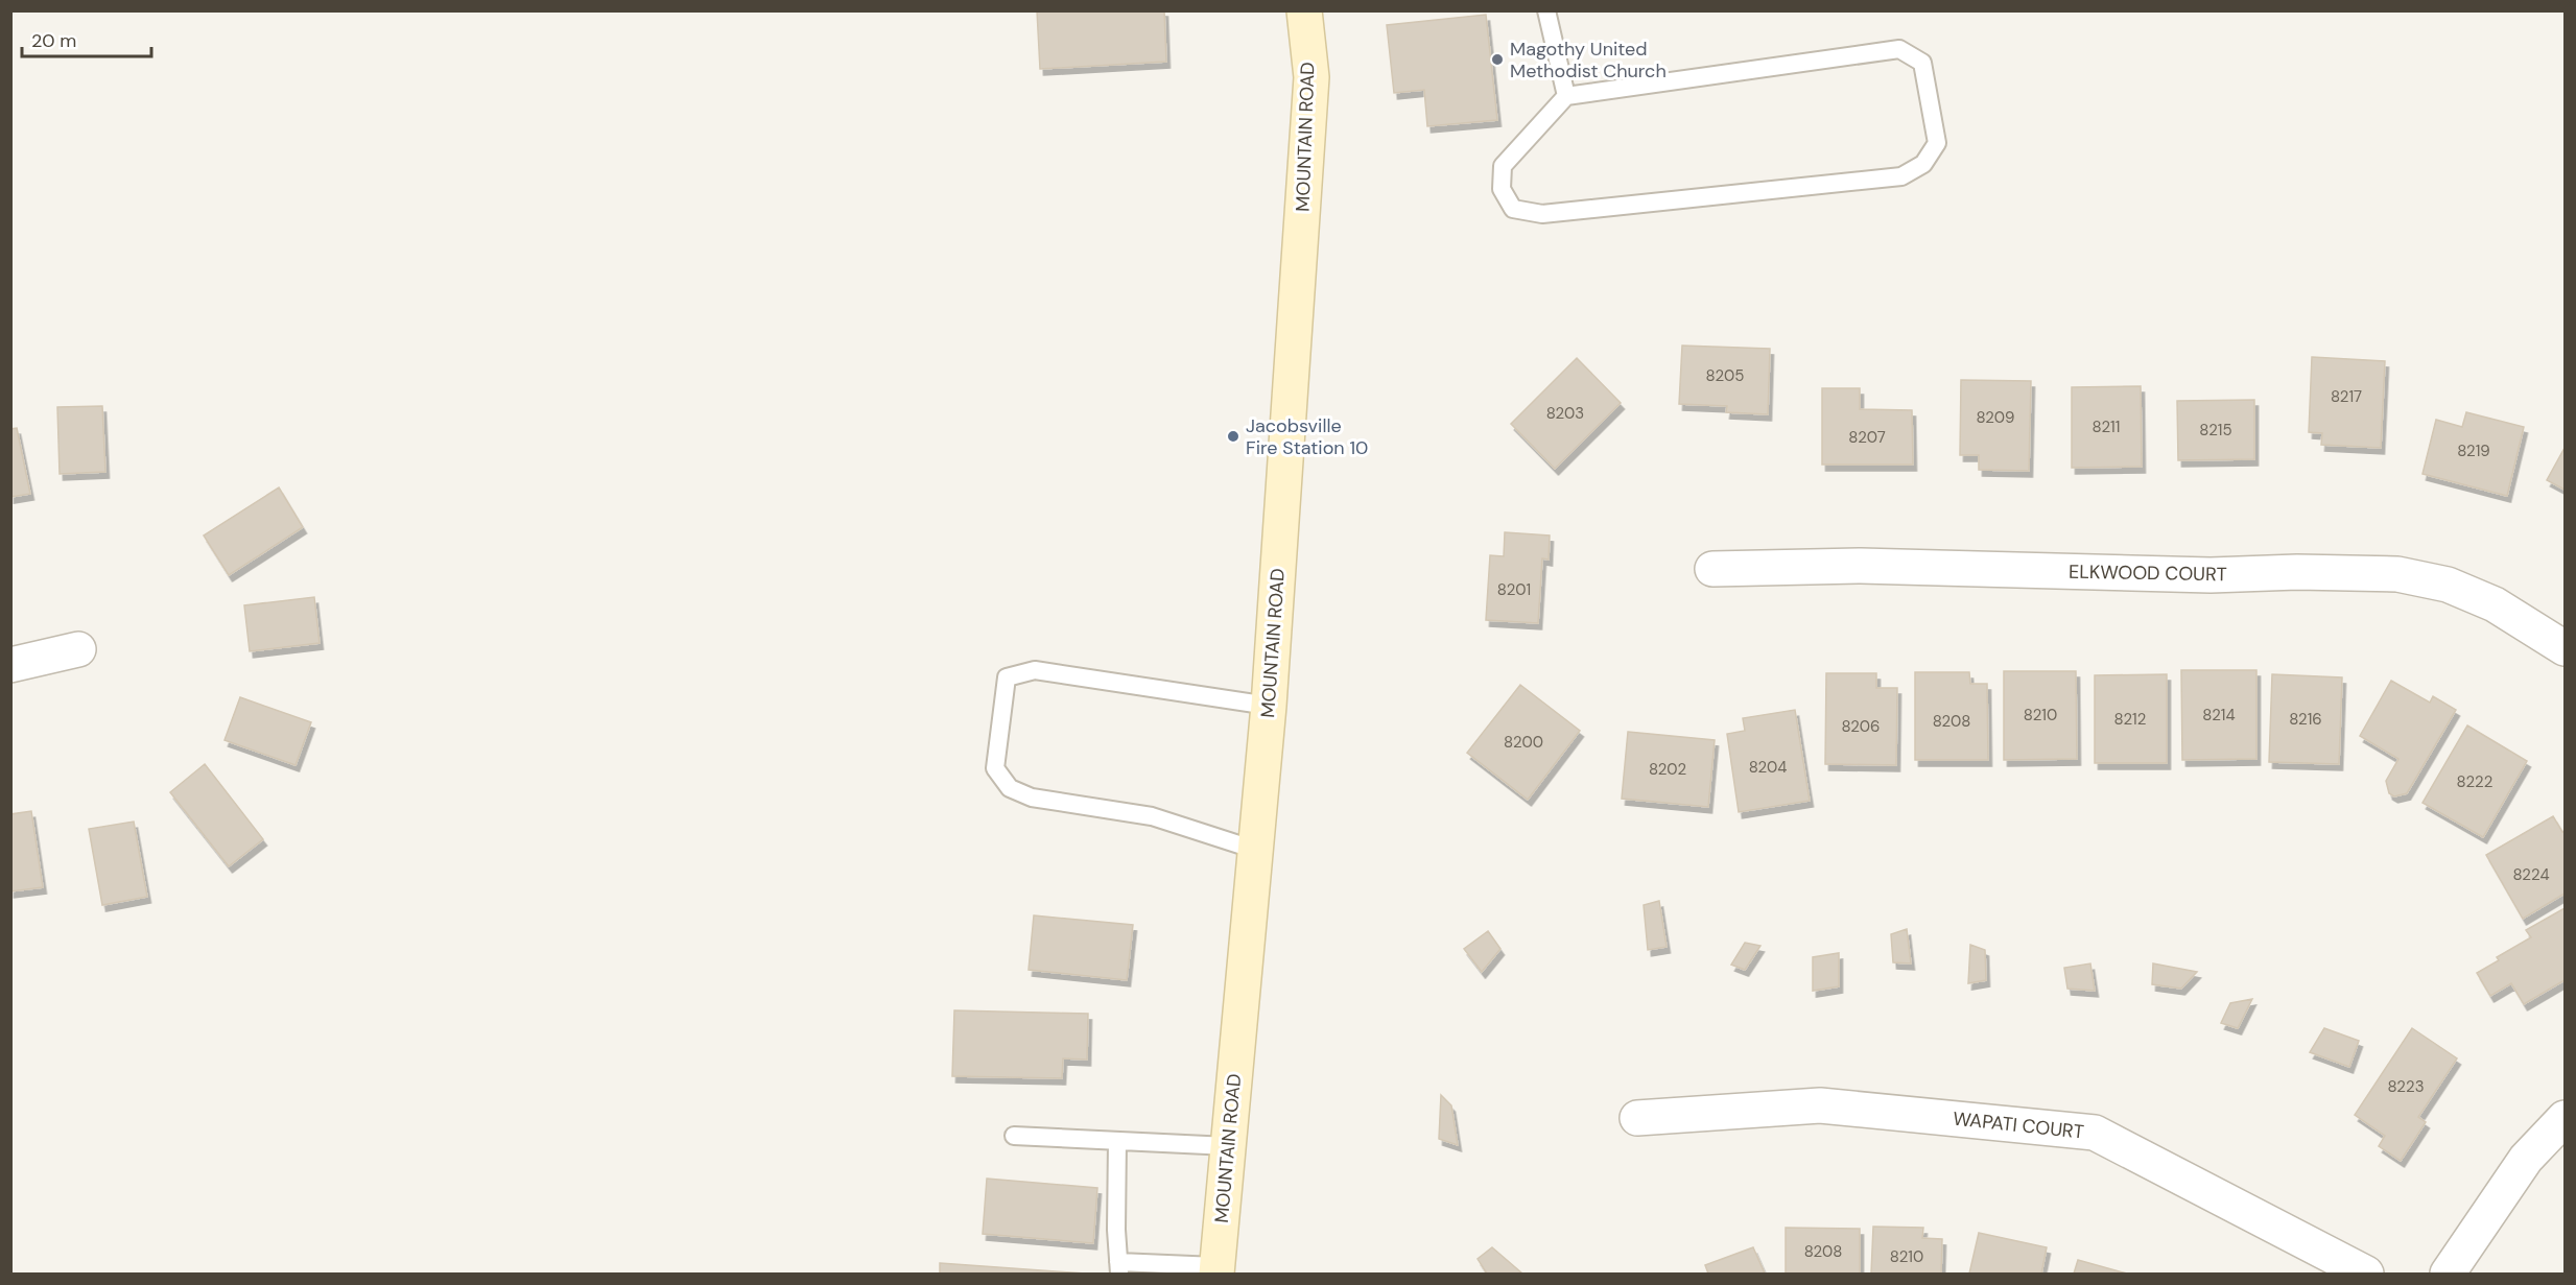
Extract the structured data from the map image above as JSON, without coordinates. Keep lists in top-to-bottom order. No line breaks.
{"streets":{"main road":["MOUNTAIN ROAD"],"street":["ELKWOOD COURT","WAPATI COURT"]},"places":["Magothy United Methodist Church","Jacobsville Fire Station 10"],"house_numbers":["8205","8217","8203","8209","8211","8215","8207","8219","8201","8210","8214","8212","8216","8208","8206","8200","8204","8202","8222","8224","8223","8208","8210"],"scale_bar":"20 m"}
